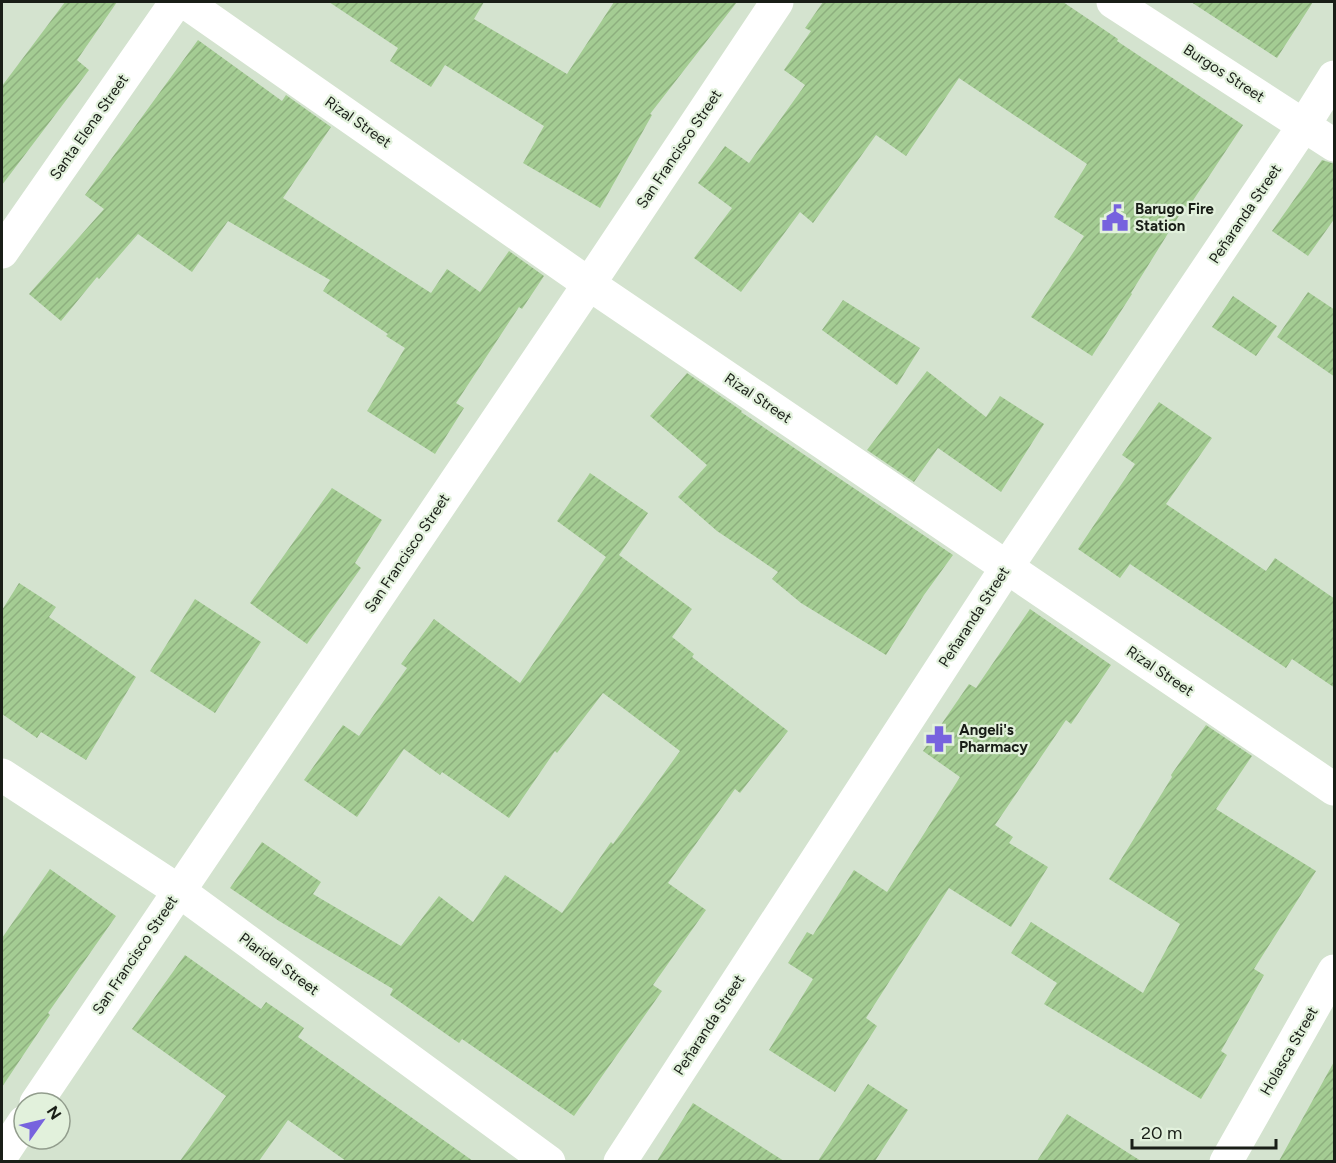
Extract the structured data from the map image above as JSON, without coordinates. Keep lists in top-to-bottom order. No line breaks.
{"streets":{"street":["Burgos Street","Rizal Street","Santa Elena Street","San Francisco Street","Peñaranda Street","Plaridel Street","Holasca Street"]},"crossings":[["Burgos Street","Peñaranda Street"],["Rizal Street","San Francisco Street"],["Rizal Street","Peñaranda Street"],["San Francisco Street","Plaridel Street"]],"places":{"public building":["Barugo Fire Station"],"pharmacy":["Angeli's Pharmacy"]},"scale_bar":"20 m","north":"top right"}
